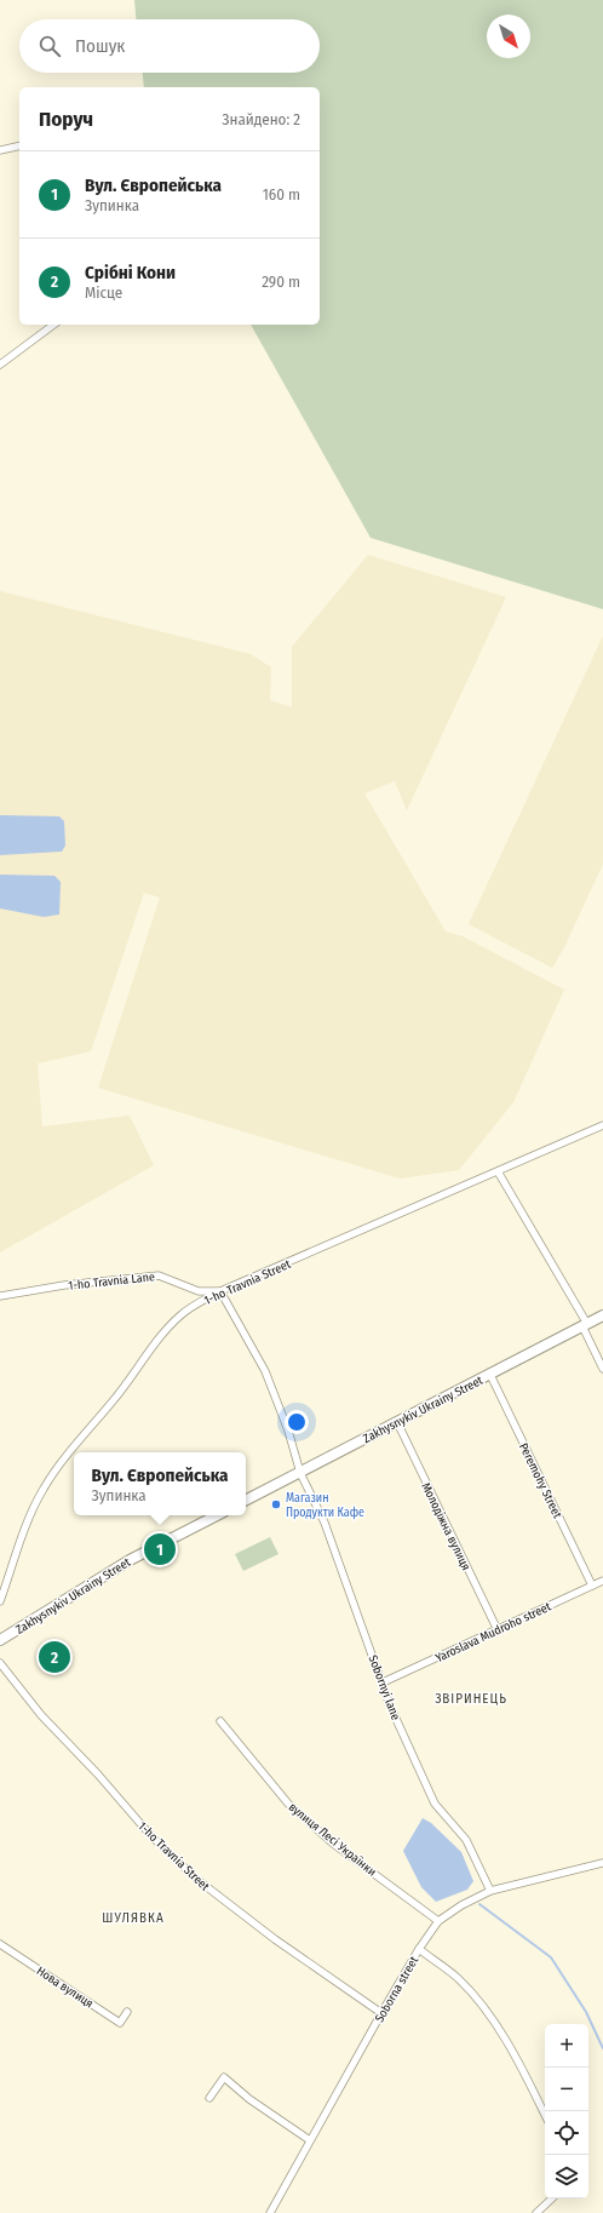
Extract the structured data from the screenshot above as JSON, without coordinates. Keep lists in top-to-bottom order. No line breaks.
{"streets":{"street":["1-ho Travnia Lane","1-ho Travnia Street","Zakhysnykiv Ukrainy Street","Peremohy Street","Молодіжна вулиця","Yaroslava Mudroho street","Sobornyi lane","вулиця Лесі Українки","Нова вулиця","Soborna street"]},"crossings":[["1-ho Travnia Lane","1-ho Travnia Street"],["1-ho Travnia Lane","Sobornyi lane"],["1-ho Travnia Street","Sobornyi lane"],["1-ho Travnia Street","Soborna street"],["Zakhysnykiv Ukrainy Street","Peremohy Street"],["Zakhysnykiv Ukrainy Street","Молодіжна вулиця"],["Zakhysnykiv Ukrainy Street","Sobornyi lane"],["Peremohy Street","Yaroslava Mudroho street"],["Молодіжна вулиця","Yaroslava Mudroho street"],["Yaroslava Mudroho street","Sobornyi lane"],["Sobornyi lane","Soborna street"],["вулиця Лесі Українки","Soborna street"]],"districts":["ЗВІРИНЕЦЬ","ШУЛЯВКА"],"places":["Магазин Продукти Кафе"],"north":"bottom right","page":{"search":"Пошук","heading":["Поруч","Знайдено: 2"],"list":[{"mark":"1","name":"Вул. Європейська","note":"Зупинка","value":"160 m"},{"mark":"2","name":"Срібні Кони","note":"Місце","value":"290 m"}],"popup":["Вул. Європейська","Зупинка"],"pins":["1","2"],"map_buttons":["+","−"]}}
